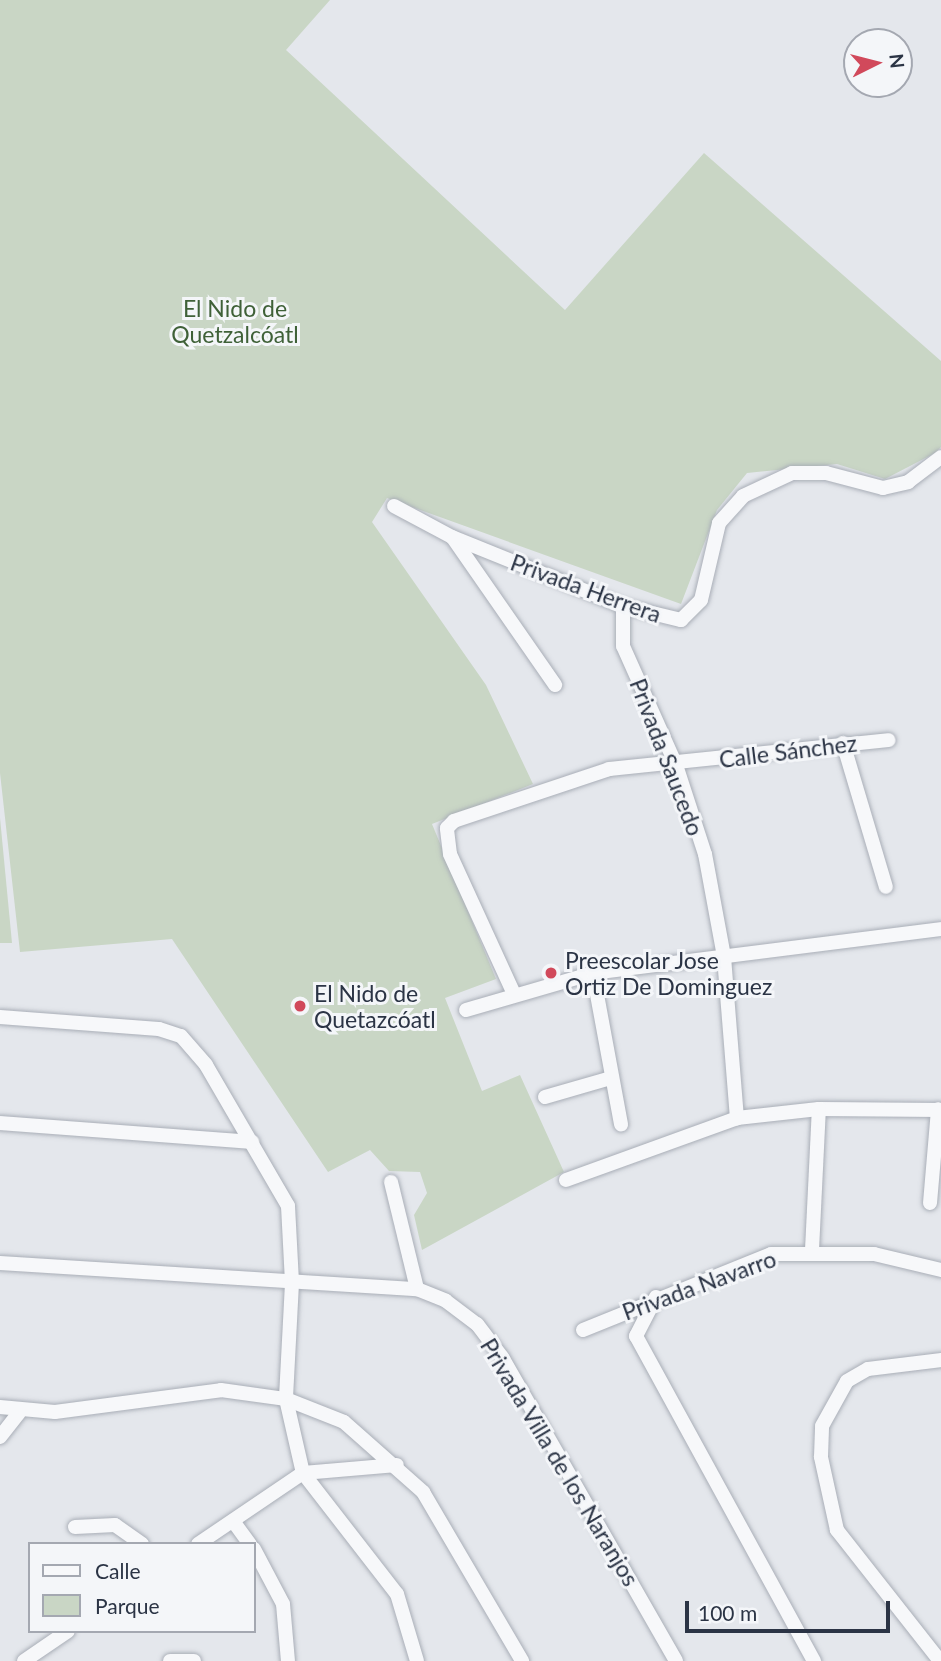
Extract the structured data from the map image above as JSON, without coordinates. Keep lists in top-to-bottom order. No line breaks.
{"streets":{"street":["Privada Herrera","Calle Sánchez","Privada Saucedo","Privada Navarro","Privada Villa de los Naranjos"]},"crossings":[["Privada Herrera","Privada Saucedo"],["Calle Sánchez","Privada Saucedo"]],"parks":["El Nido de Quetzalcóatl"],"places":["Preescolar Jose Ortiz De Dominguez","El Nido de Quetazcóatl"],"legend":["Calle","Parque"],"scale_bar":"100 m","north":"right"}
